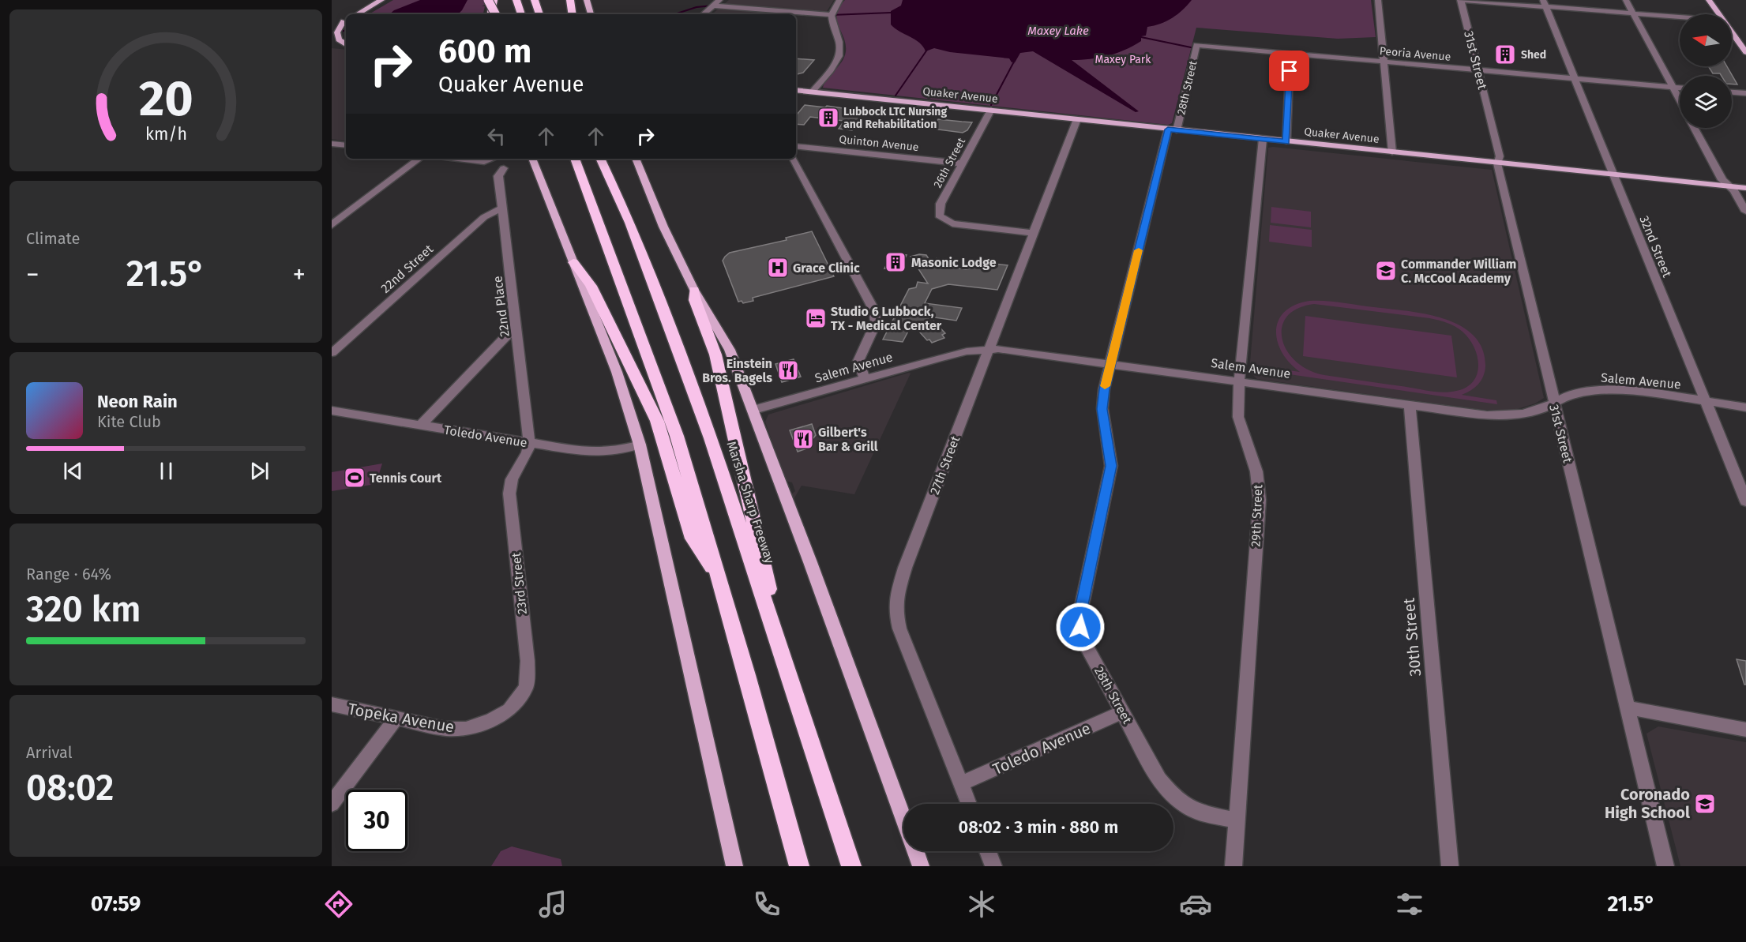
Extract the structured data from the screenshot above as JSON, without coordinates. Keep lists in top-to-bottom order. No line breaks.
{"streets":{"highway":["Marsha Sharp Freeway"],"main road":["Quaker Avenue"],"street":["Peoria Avenue","31st Street","28th Street","Quinton Avenue","26th Street","32nd Street","22nd Street","22nd Place","Salem Avenue","Toledo Avenue","27th Street","29th Street","23rd Street","30th Street","Topeka Avenue"]},"crossings":[["Peoria Avenue","31st Street"],["Peoria Avenue","28th Street"],["Peoria Avenue","32nd Street"],["31st Street","Quaker Avenue"],["31st Street","Salem Avenue"],["28th Street","Quaker Avenue"],["28th Street","Salem Avenue"],["28th Street","Toledo Avenue"],["28th Street","29th Street"],["Quaker Avenue","26th Street"],["Quaker Avenue","32nd Street"],["Quaker Avenue","27th Street"],["Quaker Avenue","29th Street"],["Quinton Avenue","26th Street"],["26th Street","27th Street"],["32nd Street","Salem Avenue"],["22nd Street","22nd Place"],["22nd Place","Toledo Avenue"],["22nd Place","23rd Street"],["Salem Avenue","27th Street"],["Salem Avenue","29th Street"],["Salem Avenue","30th Street"],["Toledo Avenue","27th Street"],["Toledo Avenue","23rd Street"],["23rd Street","Topeka Avenue"]],"water":["Maxey Lake"],"parks":["Maxey Park"],"places":{"building":["Shed","Lubbock LTC Nursing and Rehabilitation","Masonic Lodge"],"hospital":["Grace Clinic"],"school or university":["Commander William C. McCool Academy","Coronado High School"],"hotel":["Studio 6 Lubbock, TX - Medical Center"],"restaurant":["Einstein Bros. Bagels","Gilbert's Bar & Grill"],"sports":["Tennis Court"]},"north":"left","page":{"turn":["600 m","Quaker Avenue"],"tile":["Climate",["Range · 64%","320 km"],["Arrival","08:02"]],"heat":["−","21.5°","+"],"song":["Neon Rain","Kite Club"],"limit":"30","trip":"08:02 · 3 min · 880 m","tabs":["07:59","21.5°"],"gauge":["20","km/h"]}}
